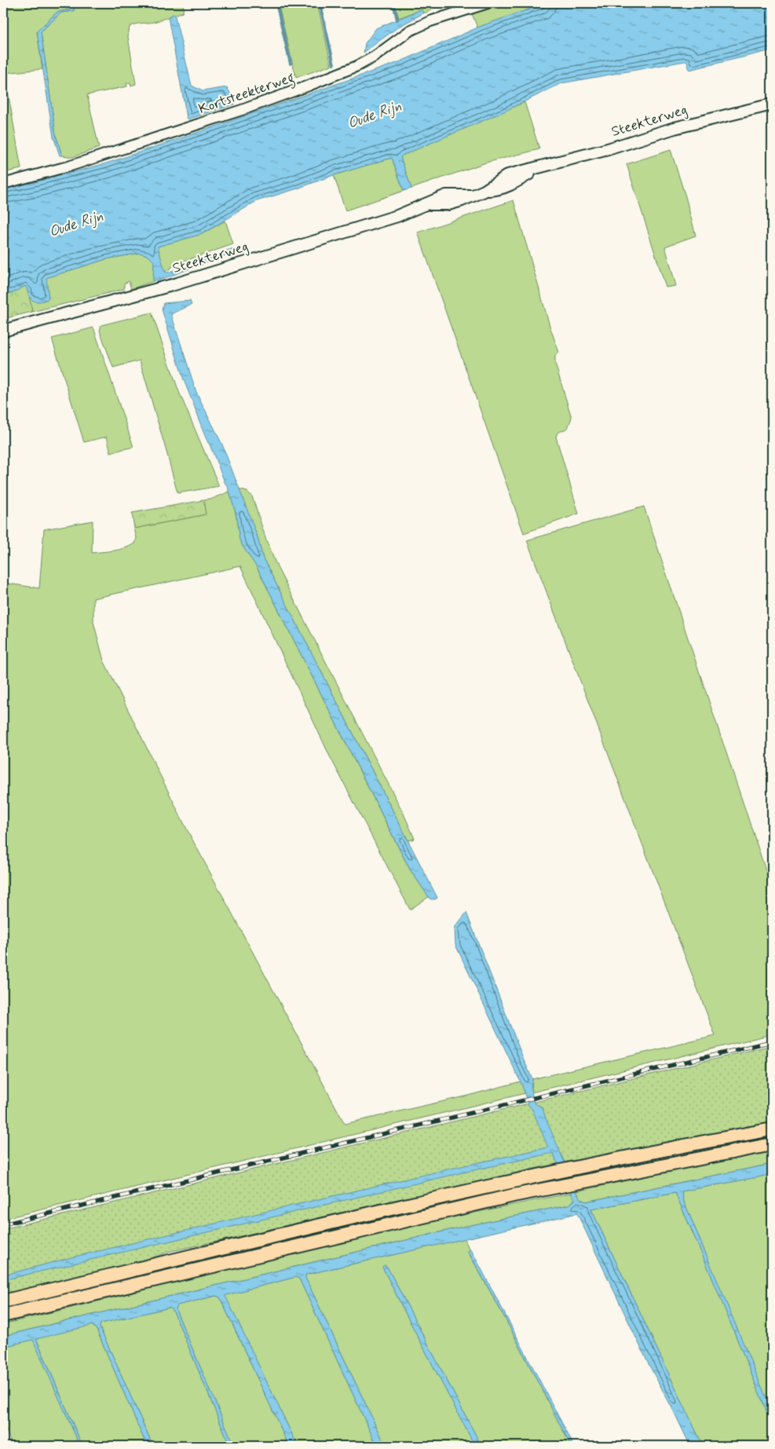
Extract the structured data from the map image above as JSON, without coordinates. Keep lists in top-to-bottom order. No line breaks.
{"streets":{"main road":["Steekterweg"],"street":["Kortsteekterweg"]},"water":["Oude Rijn"]}
